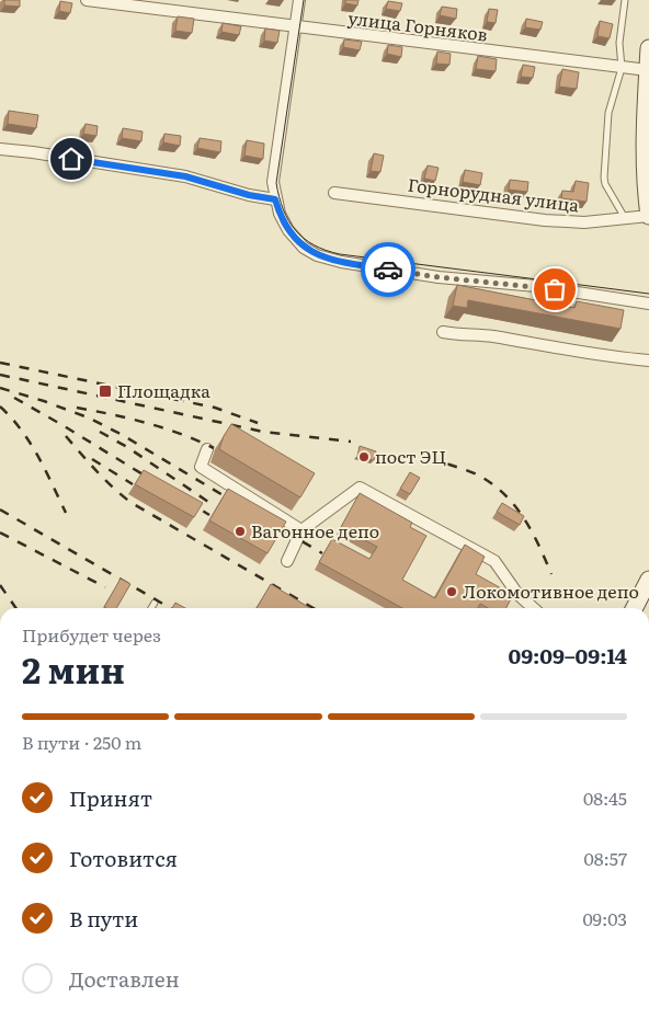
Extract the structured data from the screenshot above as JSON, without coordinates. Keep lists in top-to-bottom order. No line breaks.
{"streets":{"street":["улица Горняков","Горнорудная улица"]},"places":{"transit":["Площадка"],"other":["пост ЭЦ","Вагонное депо","Локомотивное депо"]},"page":{"heading":["2 мин","Прибудет через","09:09–09:14"],"bar":"В пути · 250 m","list":[["Принят","08:45"],["Готовится","08:57"],["В пути","09:03"],"Доставлен"]}}
